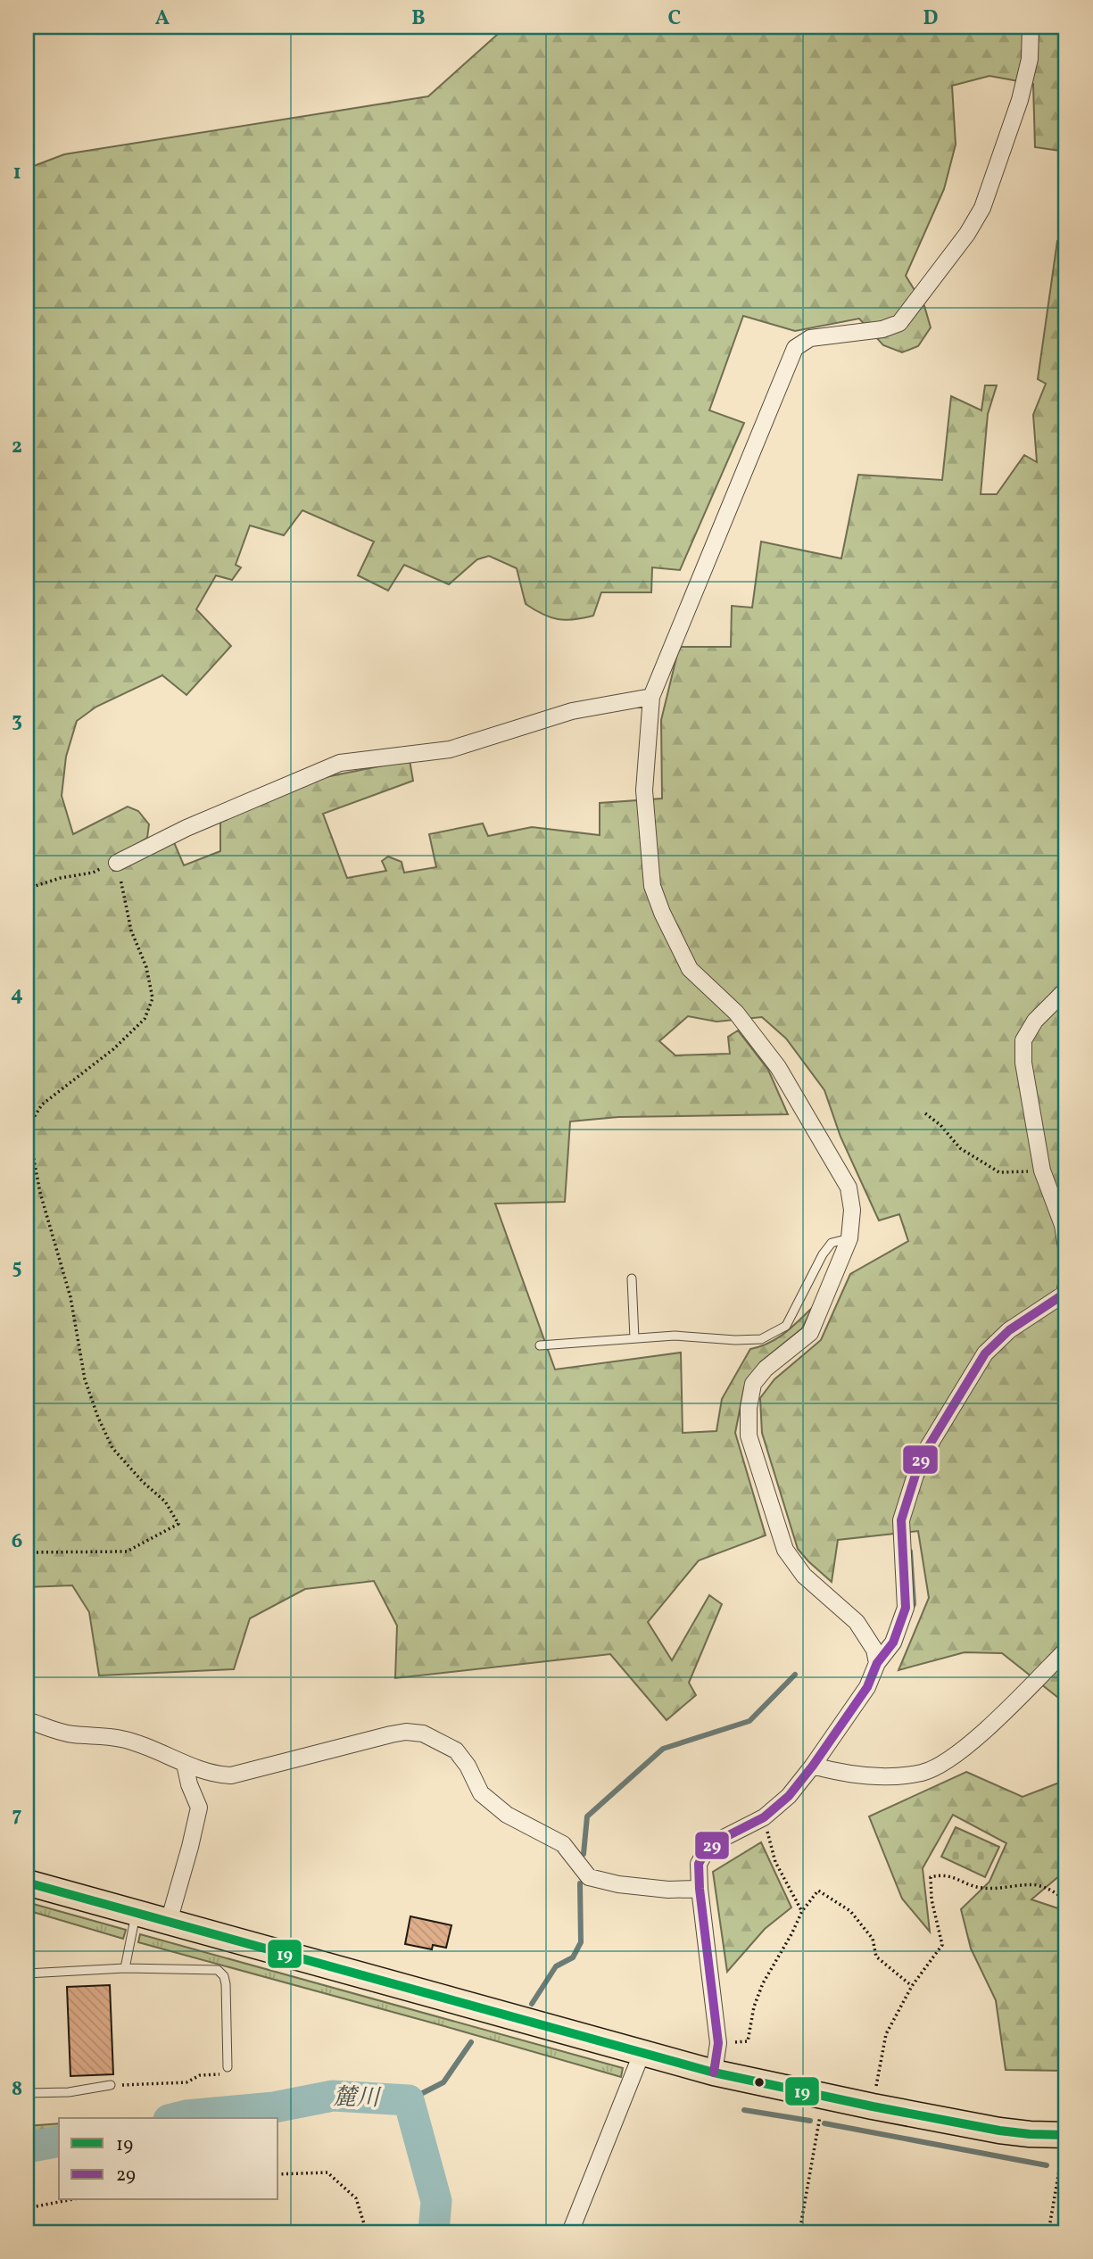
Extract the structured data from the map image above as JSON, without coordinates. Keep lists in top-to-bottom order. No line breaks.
{"water":["麓川"],"lines":["transit line 29","transit line 19"],"legend":["19","29"],"grid":{"columns":["A","B","C","D"],"rows":["1","2","3","4","5","6","7","8"]}}
